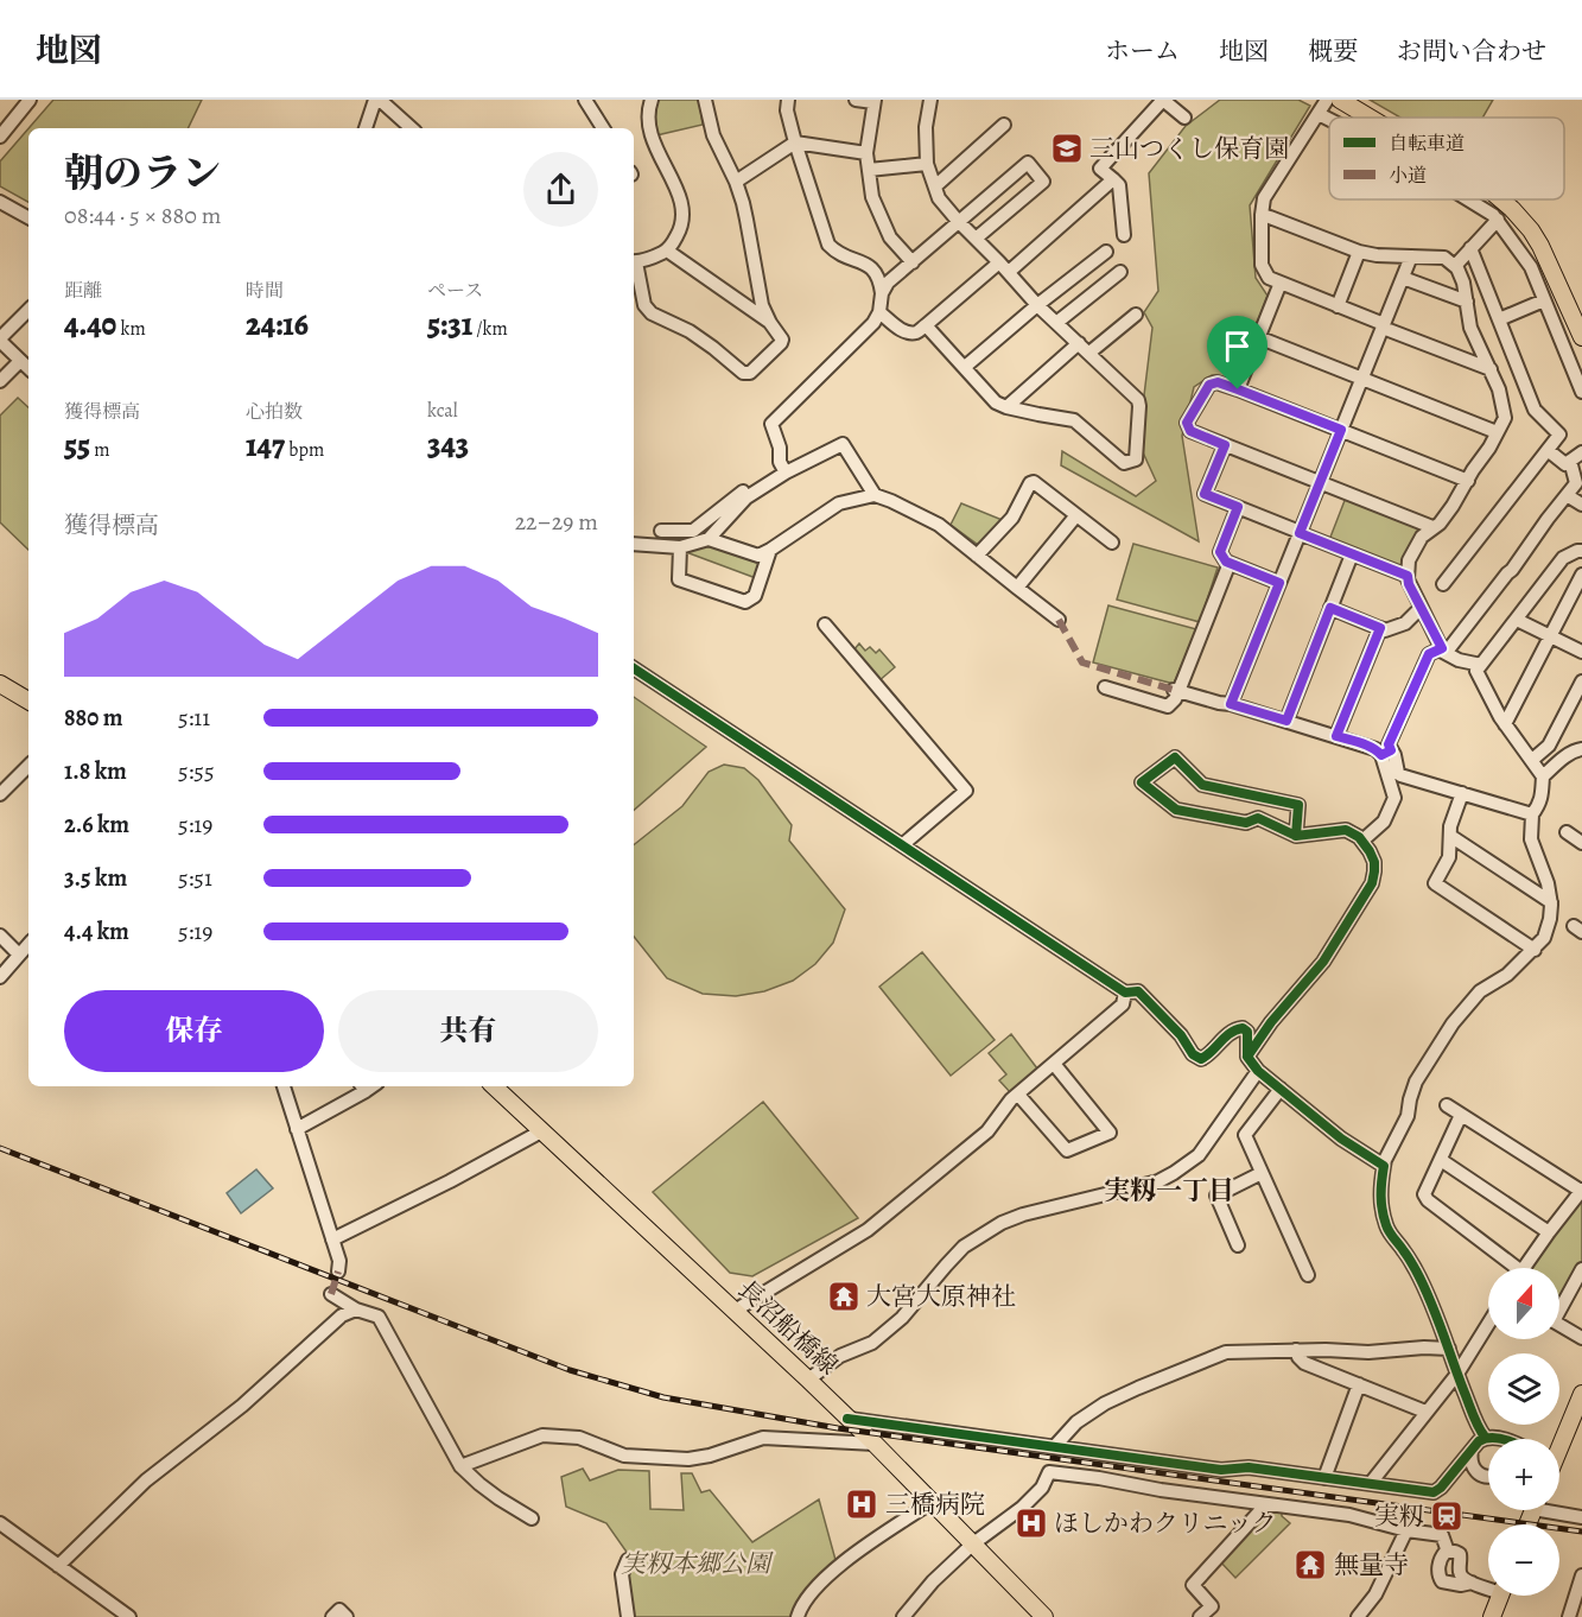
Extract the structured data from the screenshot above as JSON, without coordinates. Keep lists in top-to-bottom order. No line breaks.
{"streets":{"main road":["長沼船橋線"]},"districts":["実籾一丁目"],"parks":["実籾本郷公園"],"places":{"school or university":["三山つくし保育園"],"temple":["大宮大原神社","無量寺"],"hospital":["三橋病院","ほしかわクリニック"],"station":["実籾"]},"legend":["自転車道","小道"],"north":"top","page":{"header":"地図","nav":["ホーム","地図","概要","お問い合わせ"],"heading":["朝のラン","08:44 · 5 × 880 m"],"stats":[["距離","4.40 km"],["時間","24:16"],["ペース","5:31 /km"],["獲得標高","55 m"],["心拍数","147 bpm"],["kcal","343"]],"chart":["獲得標高","22–29 m"],"list":[{"name":"880 m","note":"5:11"},{"name":"1.8 km","note":"5:55"},{"name":"2.6 km","note":"5:19"},{"name":"3.5 km","note":"5:51"},{"name":"4.4 km","note":"5:19"}],"buttons":["保存","共有"],"map_buttons":["+","−"]}}
